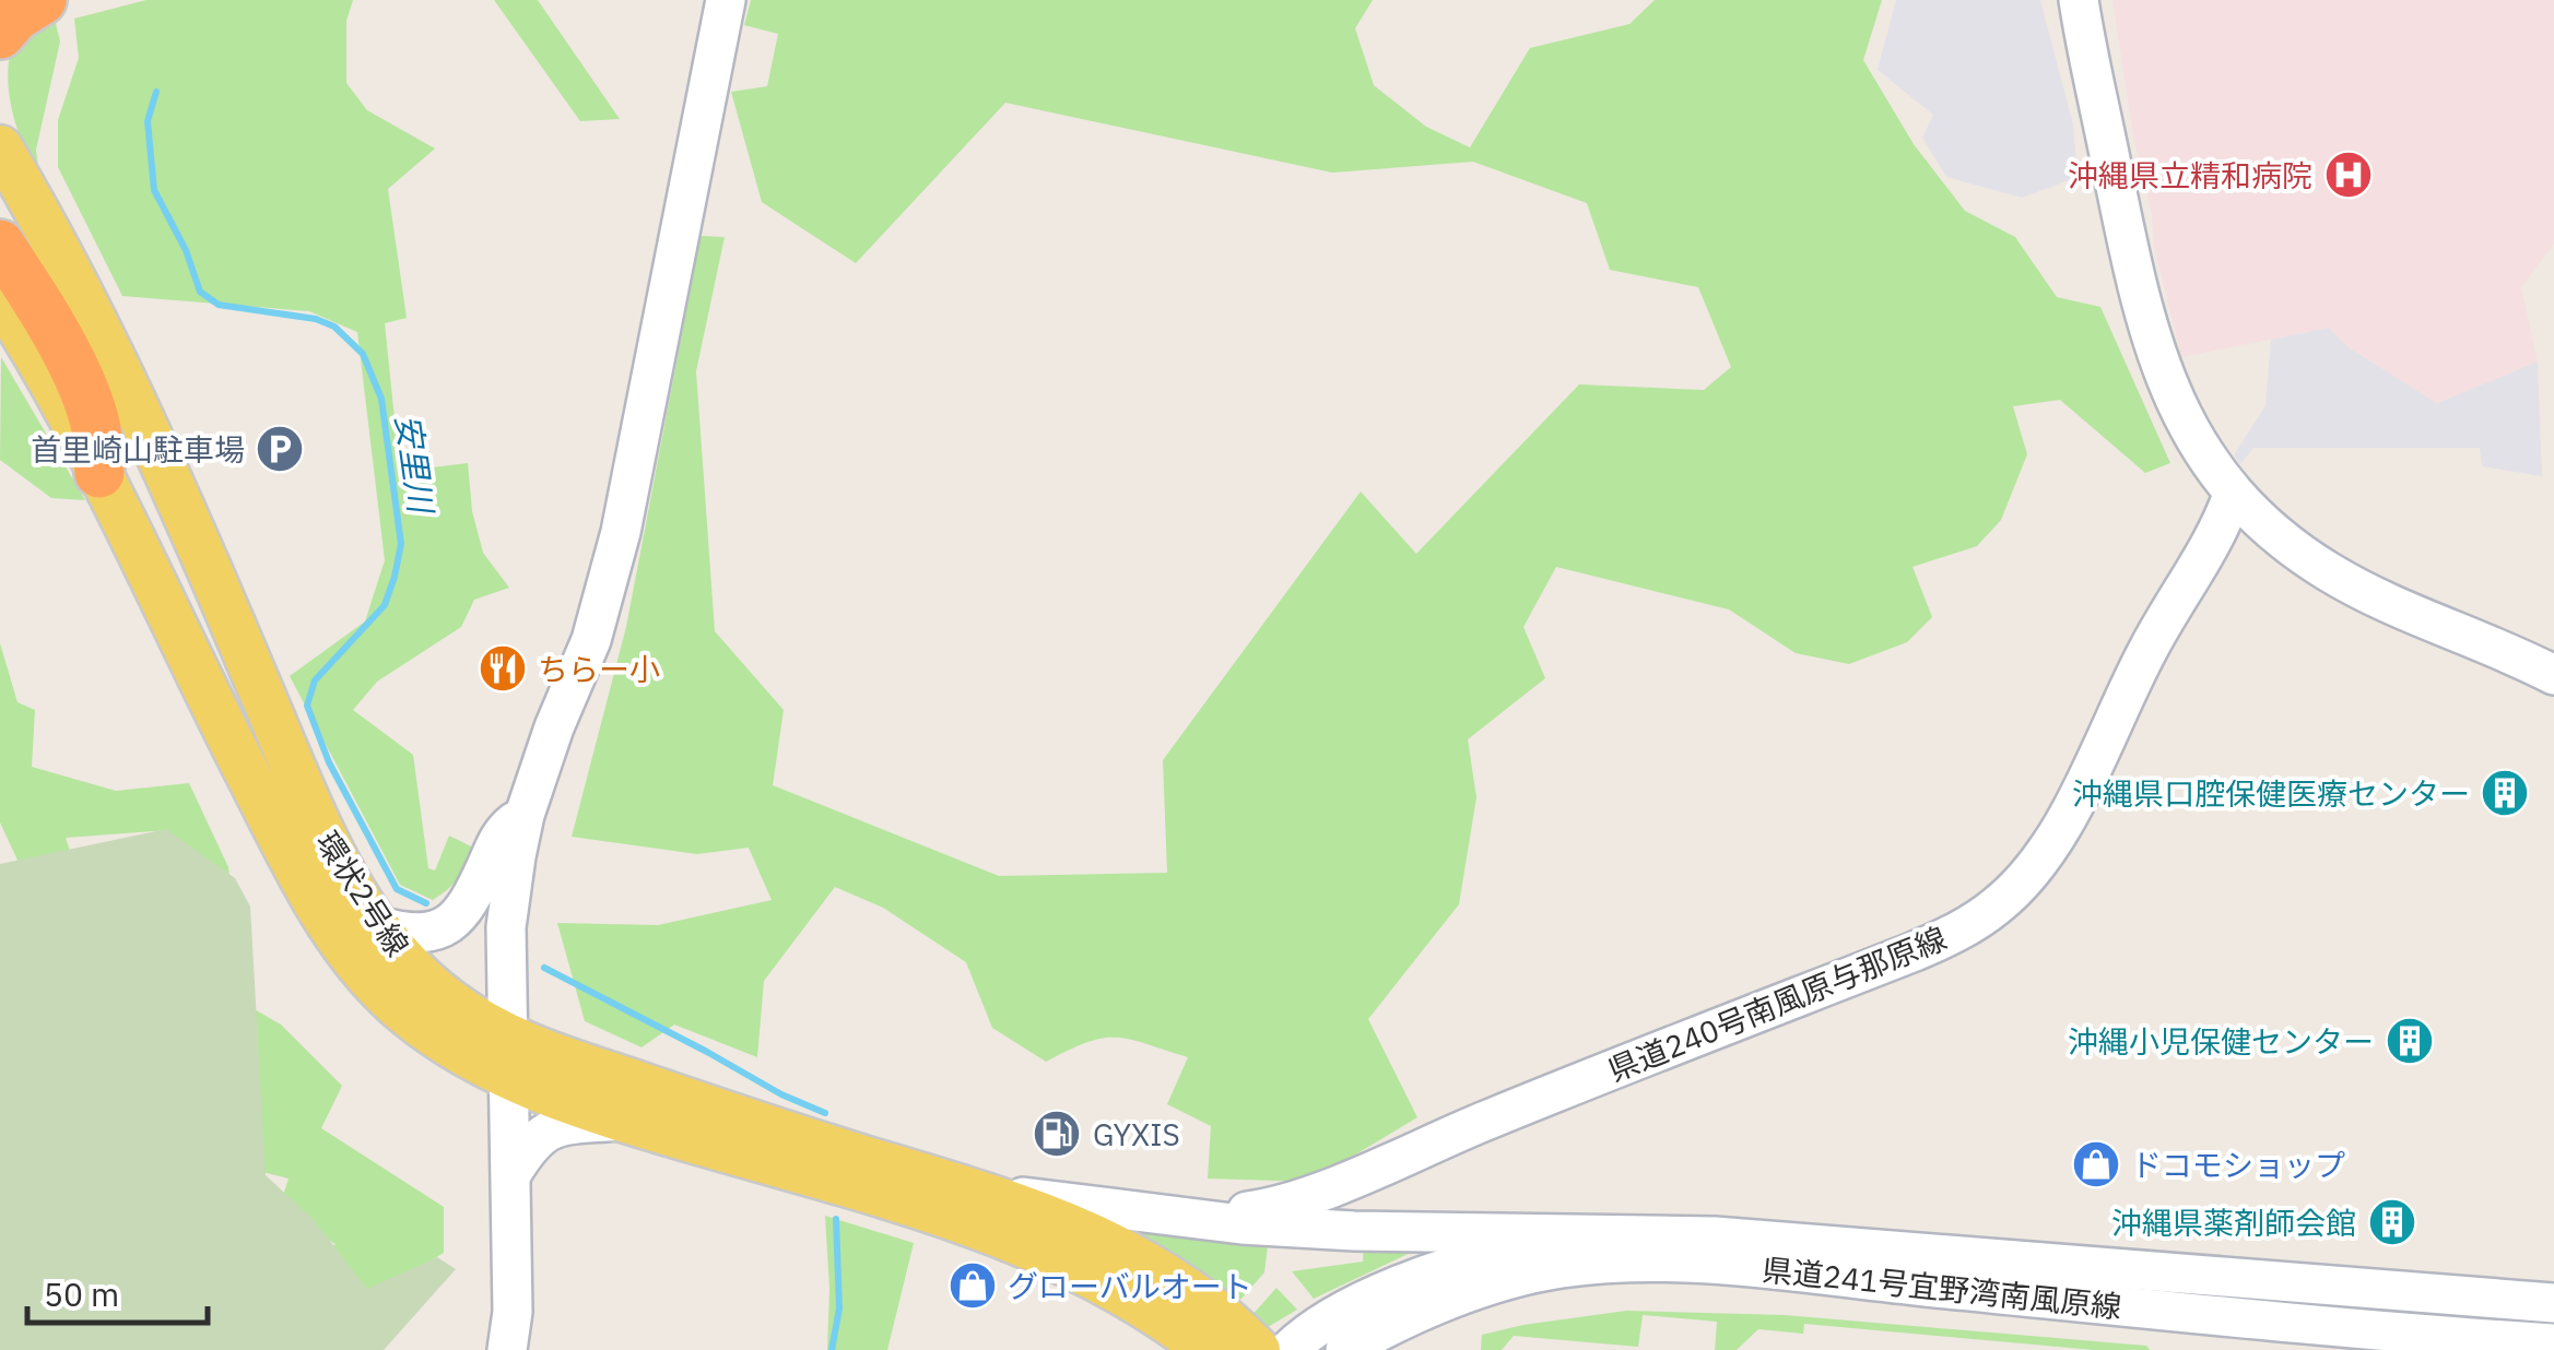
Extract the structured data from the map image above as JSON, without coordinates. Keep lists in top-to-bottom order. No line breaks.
{"streets":{"main road":["環状2号線","県道240号南風原与那原線","県道241号宜野湾南風原線"]},"water":["安里川"],"places":{"hospital":["沖縄県立精和病院"],"parking":["首里崎山駐車場"],"restaurant":["ちらー小"],"building":["沖縄県口腔保健医療センター","沖縄小児保健センター","沖縄県薬剤師会館"],"fuel station":["GYXIS"],"shop":["ドコモショップ","グローバルオート"]},"scale_bar":"50 m"}
